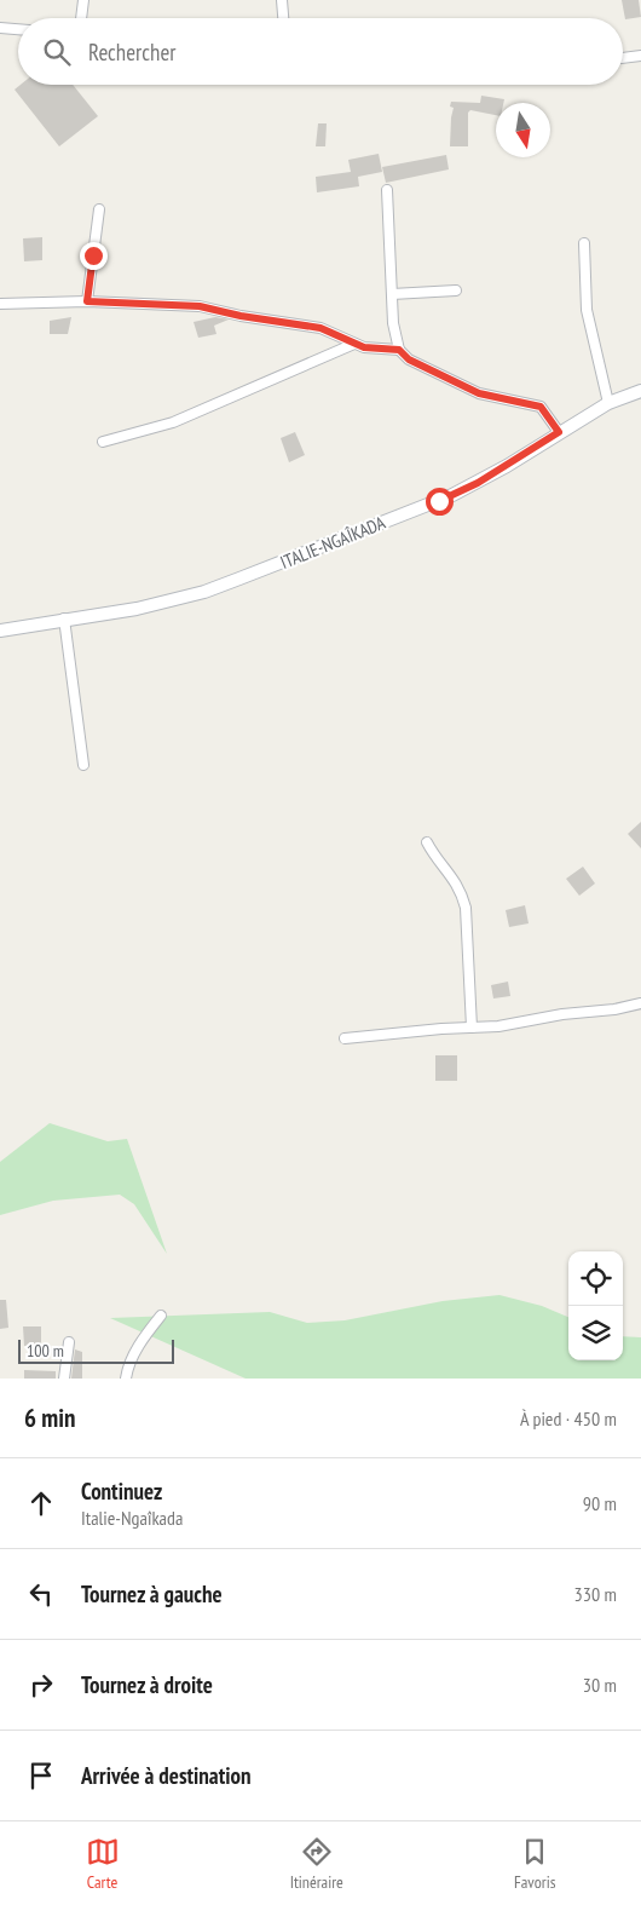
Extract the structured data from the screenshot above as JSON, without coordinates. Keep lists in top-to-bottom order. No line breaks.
{"streets":{"street":["ITALIE-NGAÎKADA"]},"scale_bar":"100 m","north":"bottom","page":{"search":"Rechercher","scale":"100 m","heading":["6 min","À pied · 450 m"],"list":[["Continuez","Italie-Ngaîkada","90 m"],["Tournez à gauche","330 m"],["Tournez à droite","30 m"],"Arrivée à destination"],"nav":["Carte","Itinéraire","Favoris"]}}
